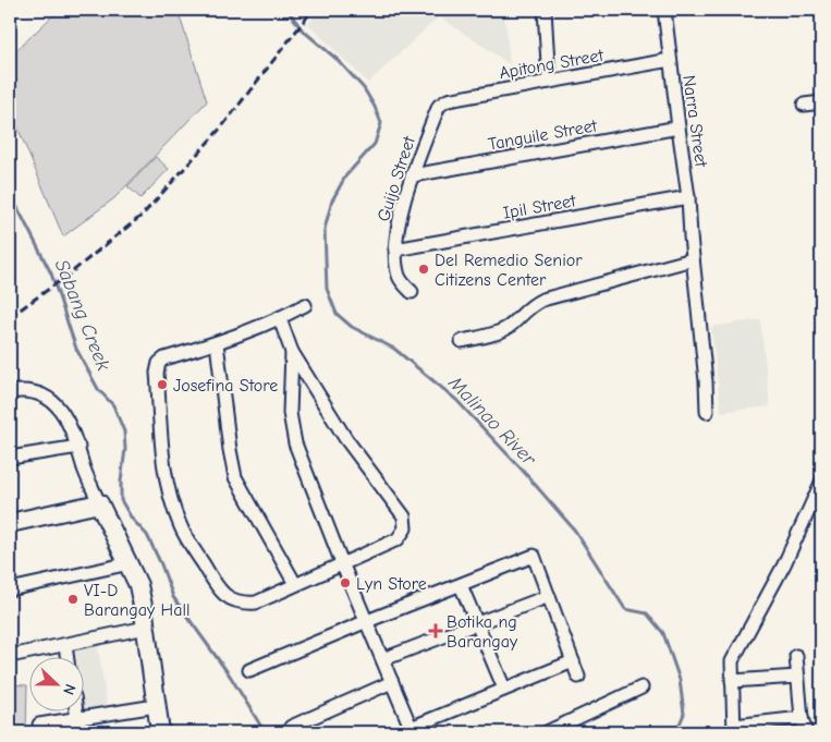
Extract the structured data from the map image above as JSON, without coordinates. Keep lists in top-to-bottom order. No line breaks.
{"streets":{"street":["Apitong Street","Narra Street","Tanguile Street","Guijo Street","Ipil Street"]},"crossings":[["Apitong Street","Narra Street"],["Apitong Street","Guijo Street"],["Narra Street","Tanguile Street"],["Narra Street","Ipil Street"],["Tanguile Street","Guijo Street"],["Guijo Street","Ipil Street"]],"water":["Sabang Creek","Malinao River"],"places":{"other":["Del Remedio Senior Citizens Center","Josefina Store","Lyn Store","VI-D Barangay Hall"],"health":["Botika ng Barangay"]},"north":"right"}
